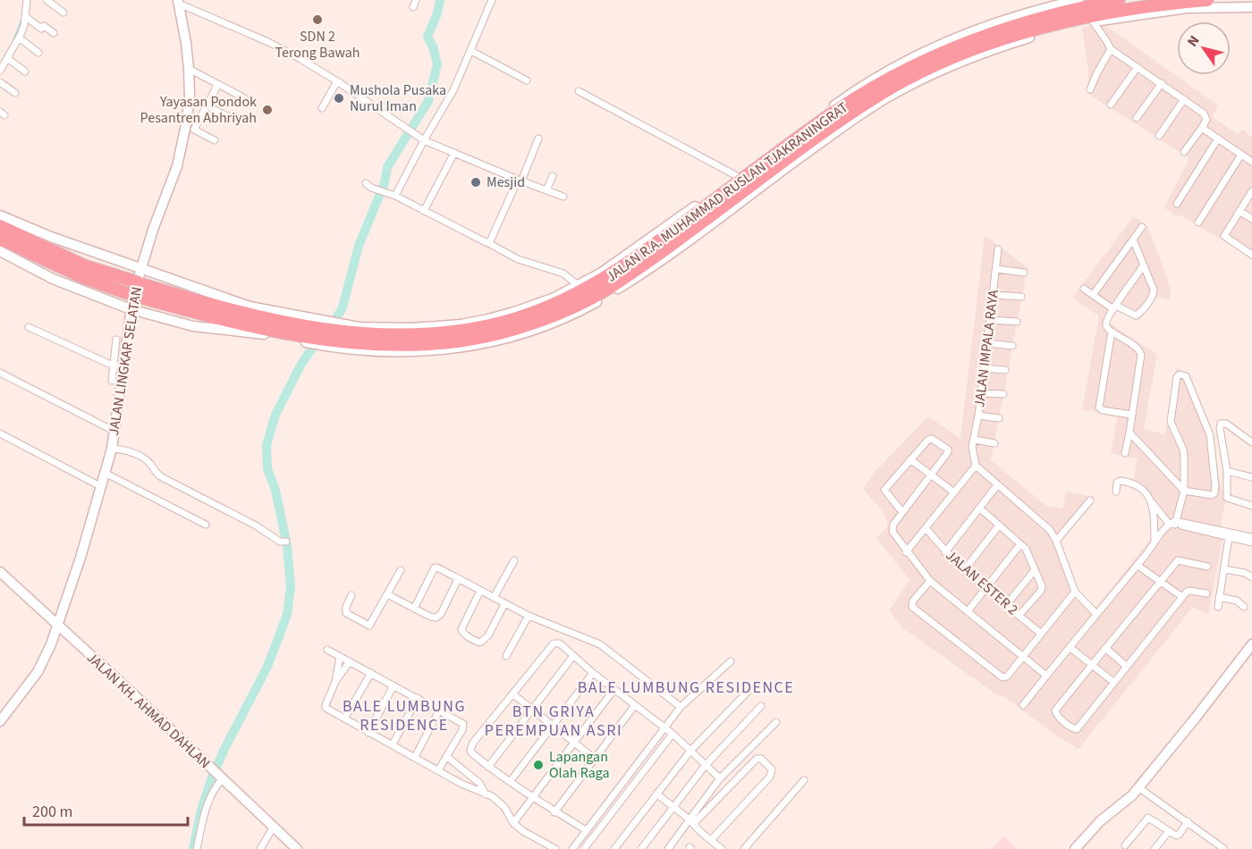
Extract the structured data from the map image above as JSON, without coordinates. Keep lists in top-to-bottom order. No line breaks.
{"streets":{"highway":["JALAN R.A. MUHAMMAD RUSLAN TJAKRANINGRAT"],"street":["JALAN IMPALA RAYA","JALAN LINGKAR SELATAN","JALAN ESTER 2","JALAN KH. AHMAD DAHLAN"]},"crossings":[["JALAN R.A. MUHAMMAD RUSLAN TJAKRANINGRAT","JALAN LINGKAR SELATAN"],["JALAN LINGKAR SELATAN","JALAN KH. AHMAD DAHLAN"]],"districts":["BALE LUMBUNG RESIDENCE","BALE LUMBUNG RESIDENCE","BTN GRIYA PEREMPUAN ASRI"],"places":["SDN 2 Terong Bawah","Mushola Pusaka Nurul Iman","Yayasan Pondok Pesantren Abhriyah","Mesjid","Lapangan Olah Raga"],"scale_bar":"200 m","north":"top left"}
